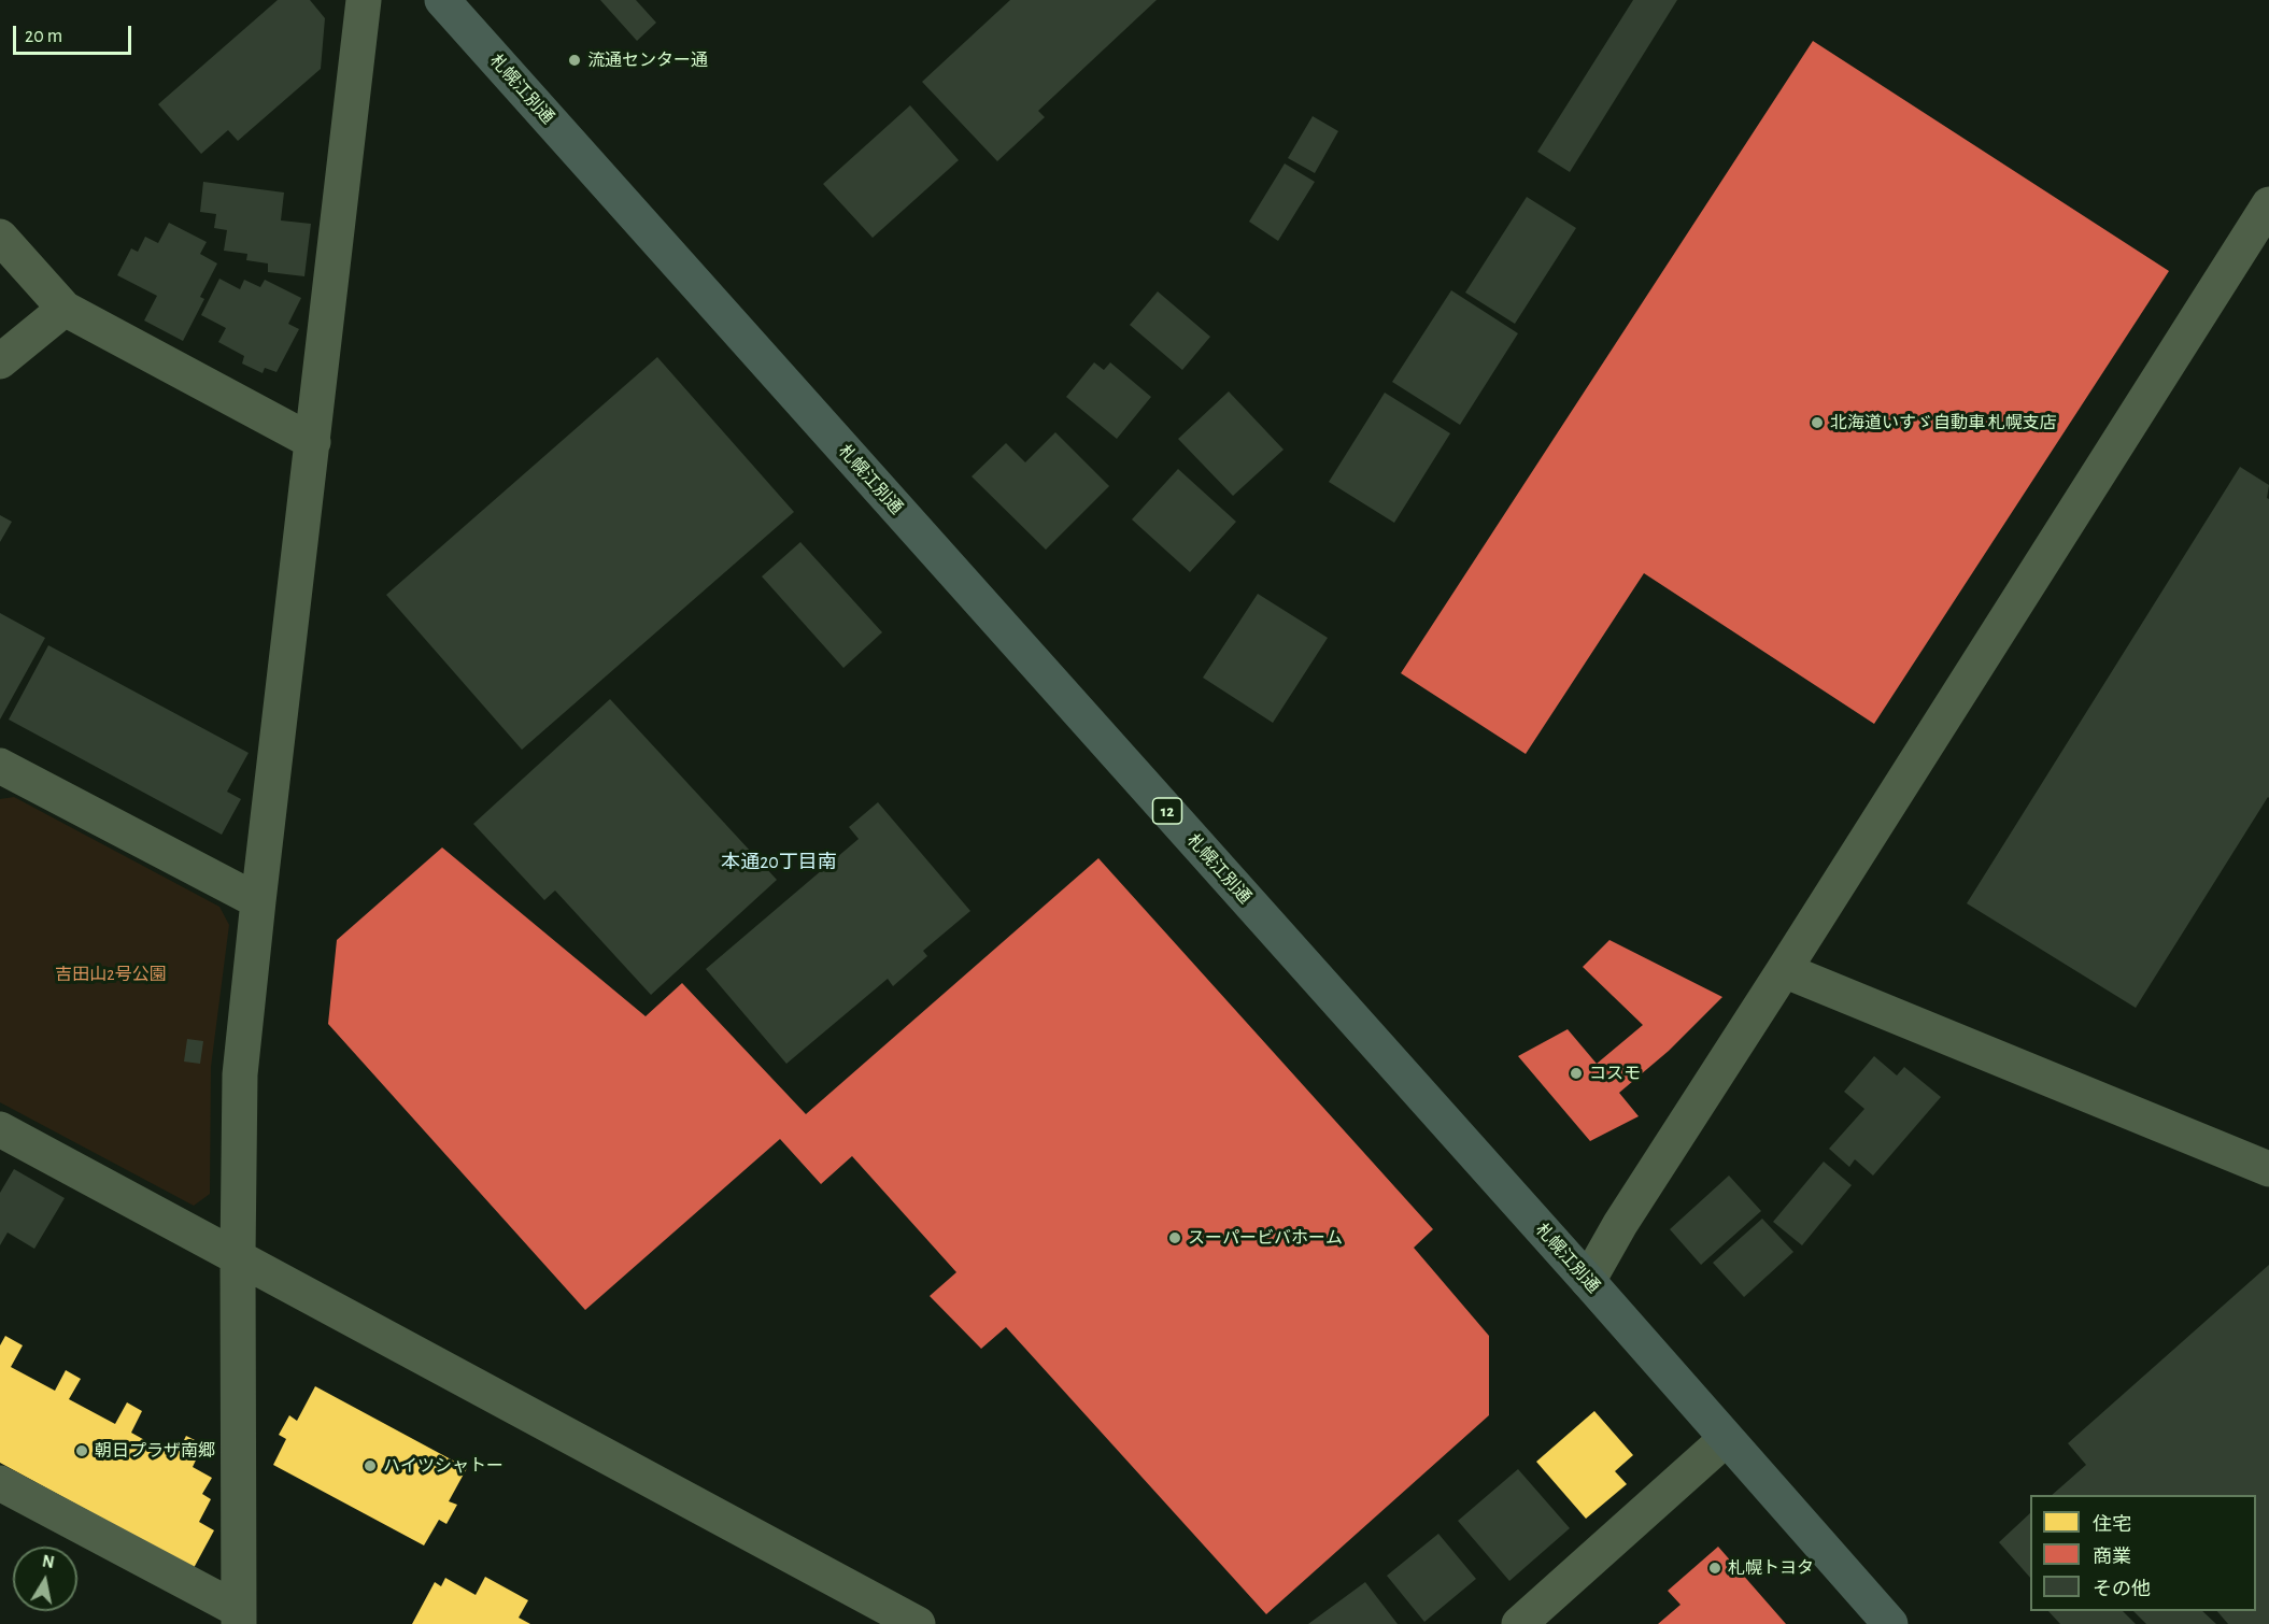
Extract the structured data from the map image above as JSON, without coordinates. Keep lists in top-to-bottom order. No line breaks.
{"streets":{"highway":["札幌江別通","12"]},"districts":["本通20丁目南"],"parks":["吉田山2号公園"],"places":["流通センター通","北海道いすゞ自動車 札幌支店","コスモ","スーパービバホーム","朝日プラザ南郷","ハイツシャトー","札幌トヨタ"],"legend":["住宅","商業","その他"],"scale_bar":"20 m","north":"top"}
